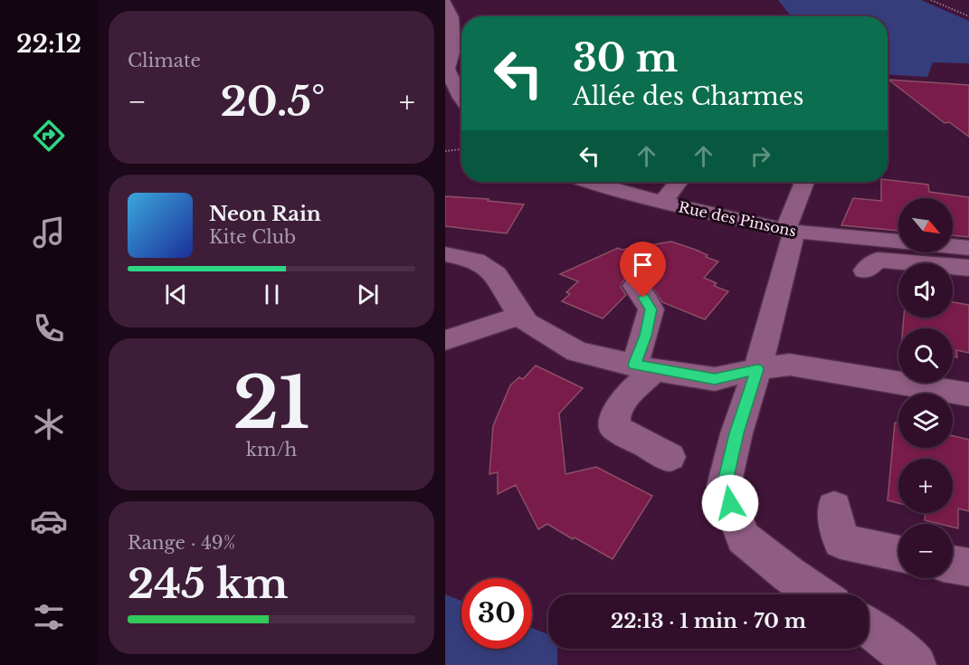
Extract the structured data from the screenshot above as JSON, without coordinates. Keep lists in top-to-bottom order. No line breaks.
{"streets":{"street":["Rue des Pinsons"]},"north":"bottom right","page":{"tabs":"22:12","tile":["Climate",["21","km/h"],["Range · 49%","245 km"]],"turn":["30 m","Allée des Charmes"],"heat":["−","20.5°","+"],"song":["Neon Rain","Kite Club"],"map_buttons":["+","−"],"limit":"30","trip":"22:13 · 1 min · 70 m"}}
